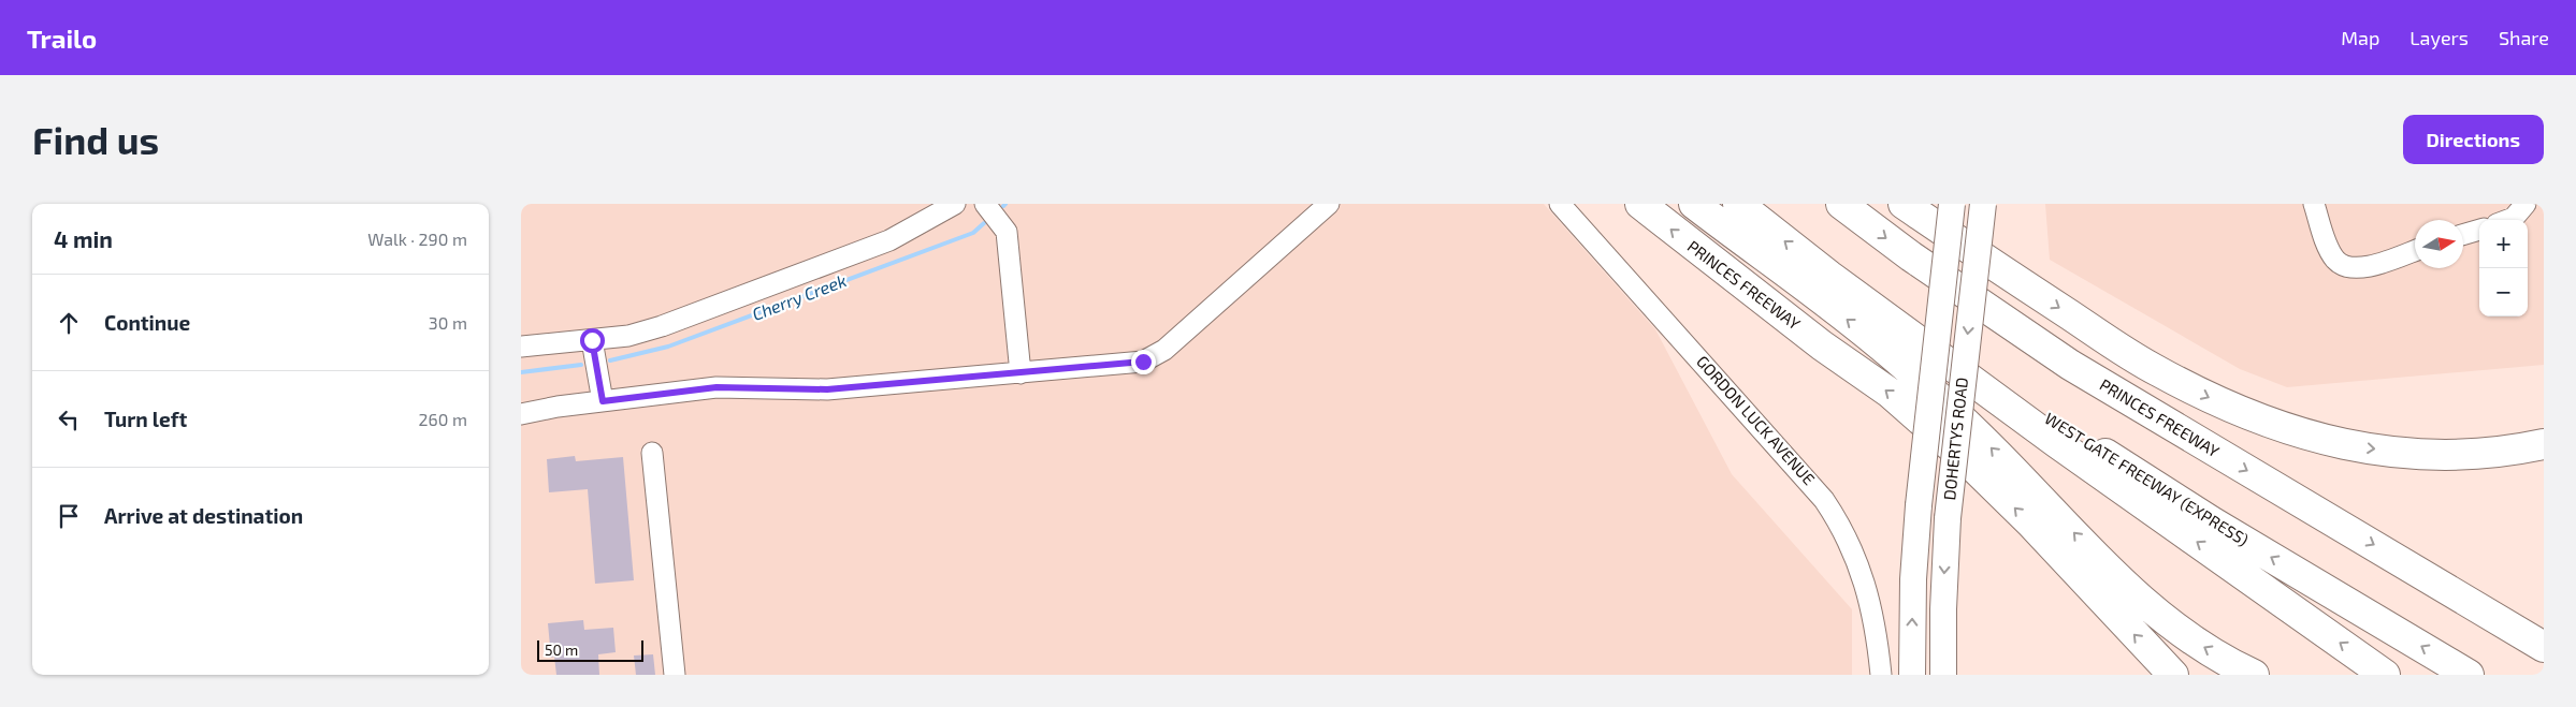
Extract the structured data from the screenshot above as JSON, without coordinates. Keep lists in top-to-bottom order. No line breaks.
{"streets":{"highway":["PRINCES FREEWAY","WEST GATE FREEWAY (EXPRESS)"],"main road":["DOHERTYS ROAD"],"street":["GORDON LUCK AVENUE"]},"water":["Cherry Creek"],"scale_bar":"50 m","north":"right","page":{"header":"Trailo","nav":["Map","Layers","Share"],"buttons":"Directions","title":"Find us","heading":["4 min","Walk · 290 m"],"map_buttons":["+","−"],"list":[["Continue","30 m"],["Turn left","260 m"],"Arrive at destination"],"scale":"50 m"}}
